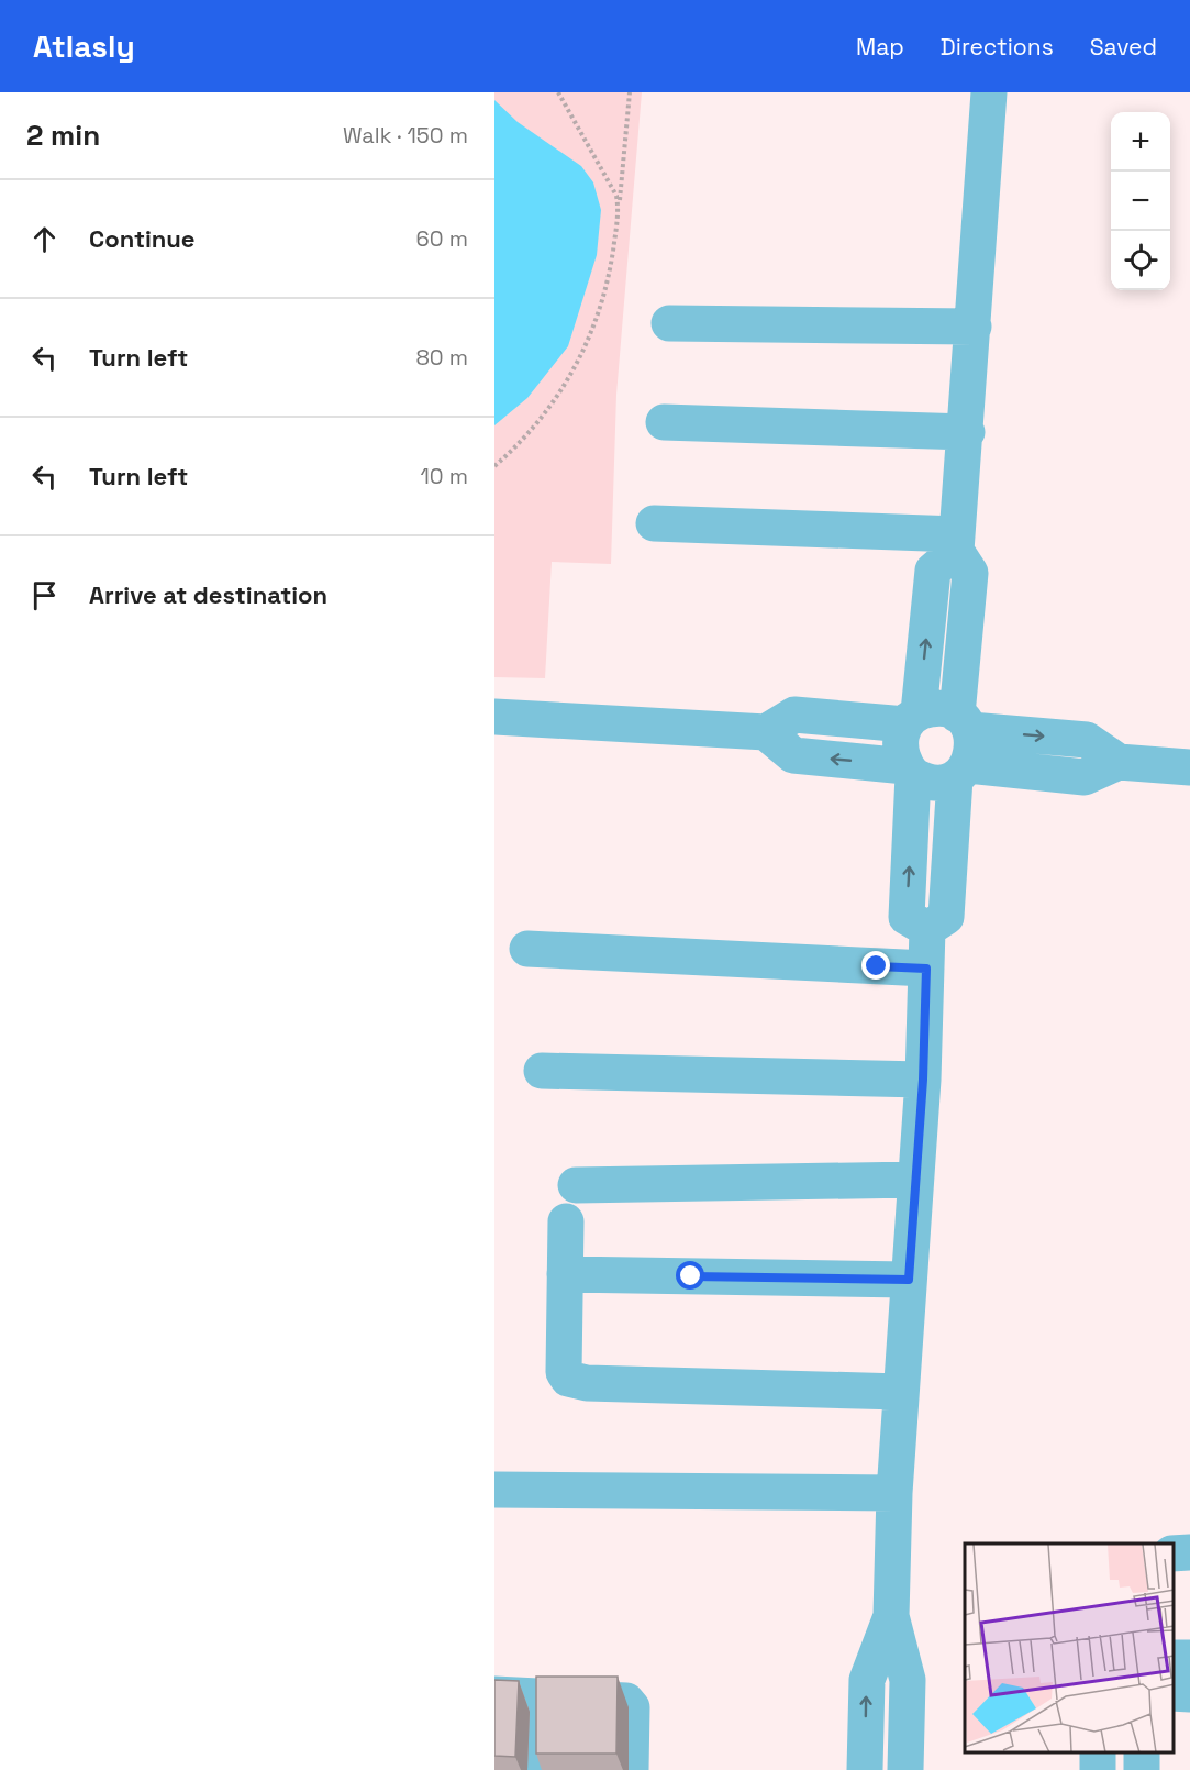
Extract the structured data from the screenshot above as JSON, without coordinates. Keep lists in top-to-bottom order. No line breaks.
{"page":{"header":"Atlasly","nav":["Map","Directions","Saved"],"heading":["2 min","Walk · 150 m"],"map_buttons":["+","−"],"list":[["Continue","60 m"],["Turn left","80 m"],["Turn left","10 m"],"Arrive at destination"]}}
